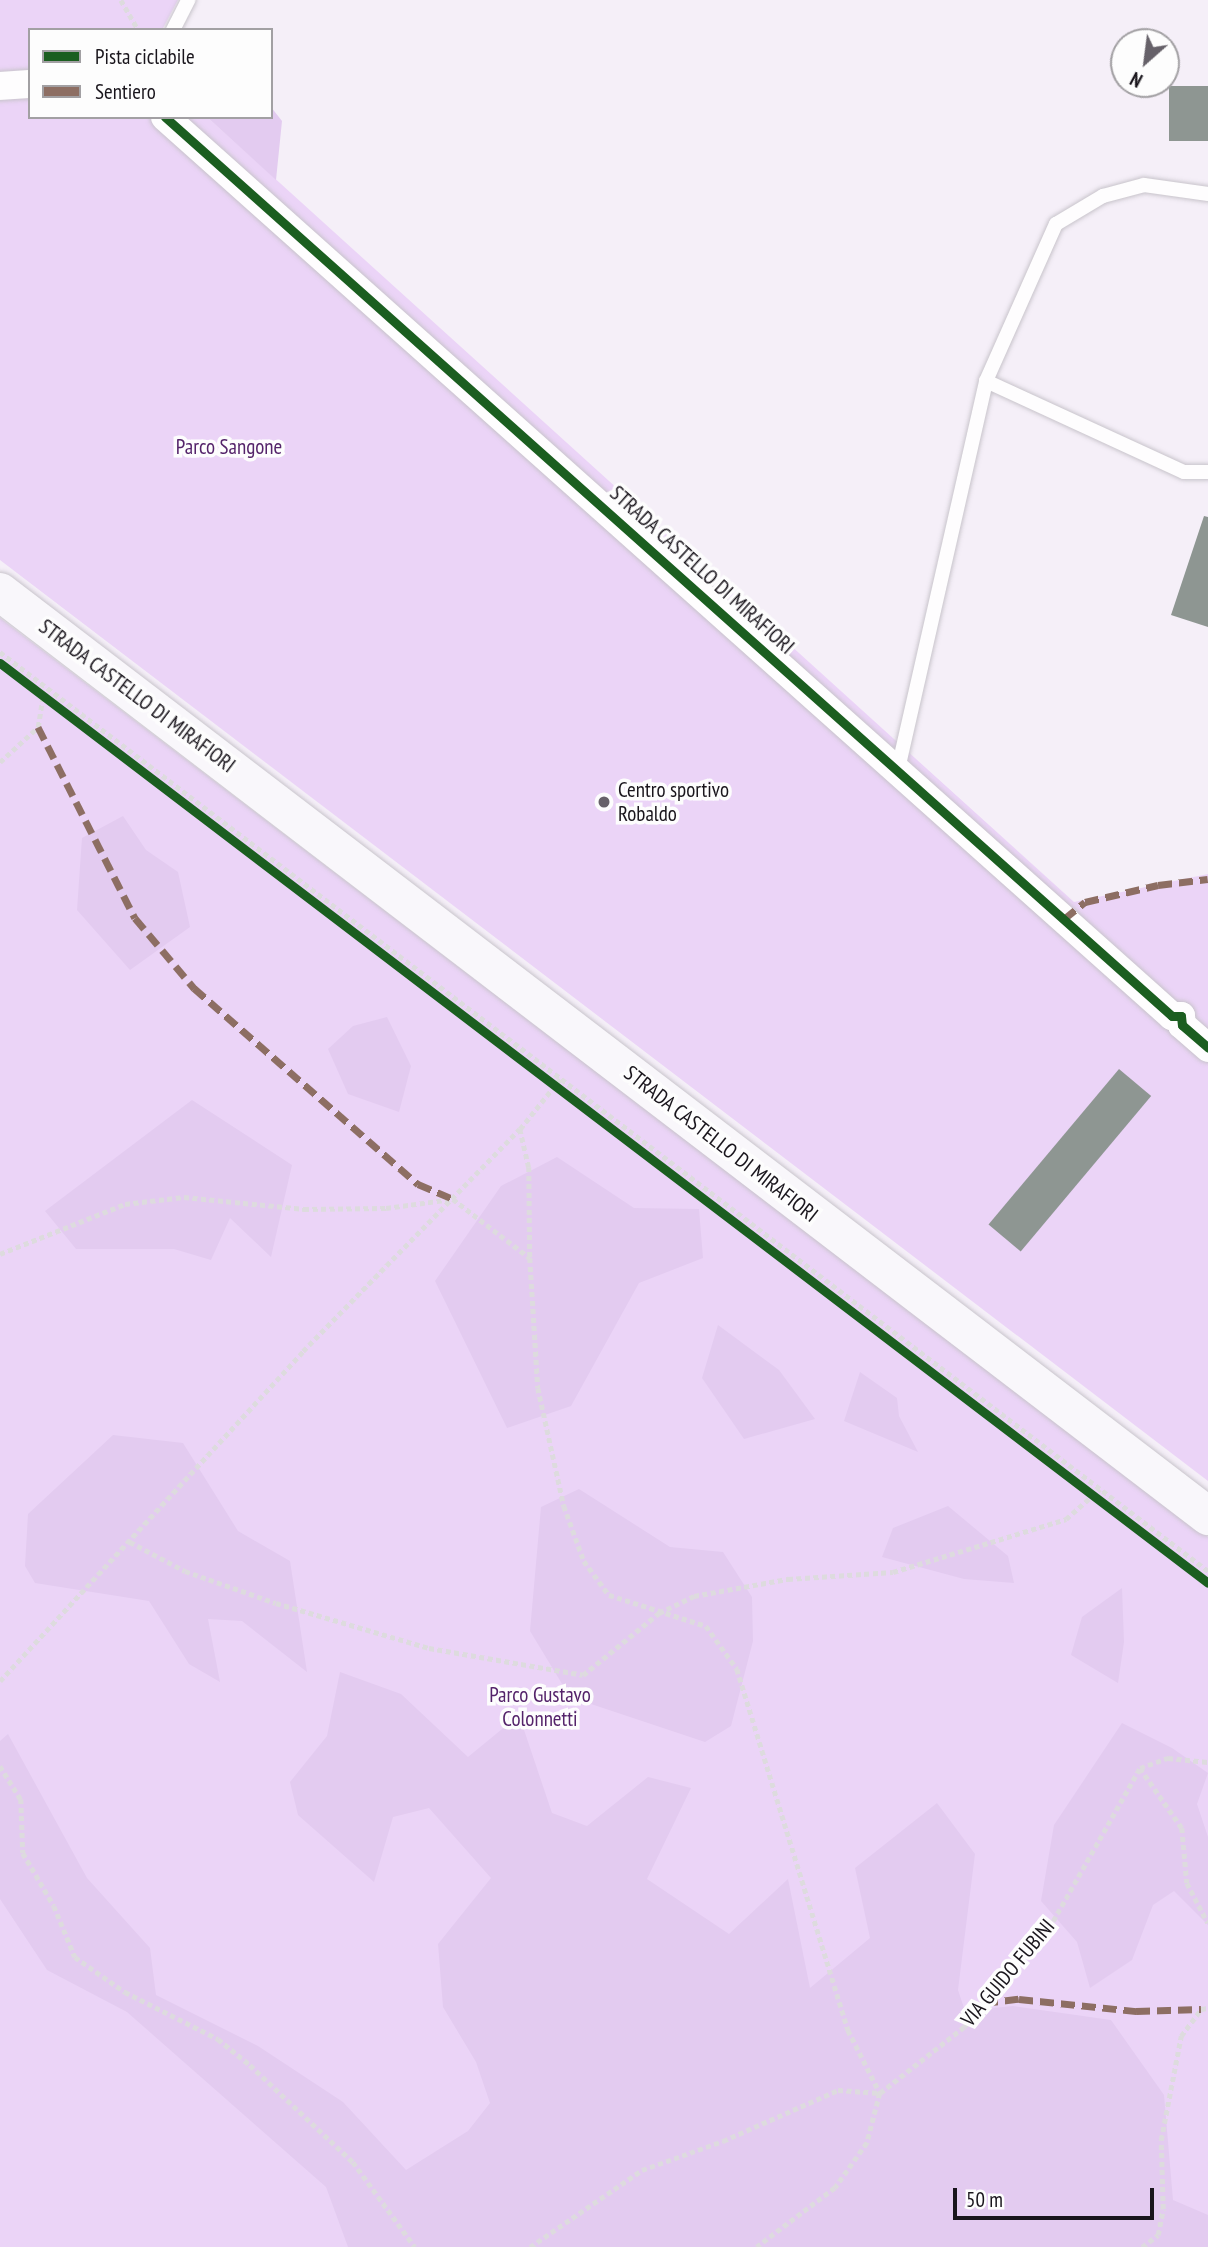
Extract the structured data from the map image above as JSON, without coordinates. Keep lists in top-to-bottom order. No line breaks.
{"streets":{"street":["STRADA CASTELLO DI MIRAFIORI"],"path":["VIA GUIDO FUBINI"]},"parks":["Parco Sangone","Parco Gustavo Colonnetti"],"places":["Centro sportivo Robaldo"],"legend":["Pista ciclabile","Sentiero"],"scale_bar":"50 m","north":"bottom left"}
